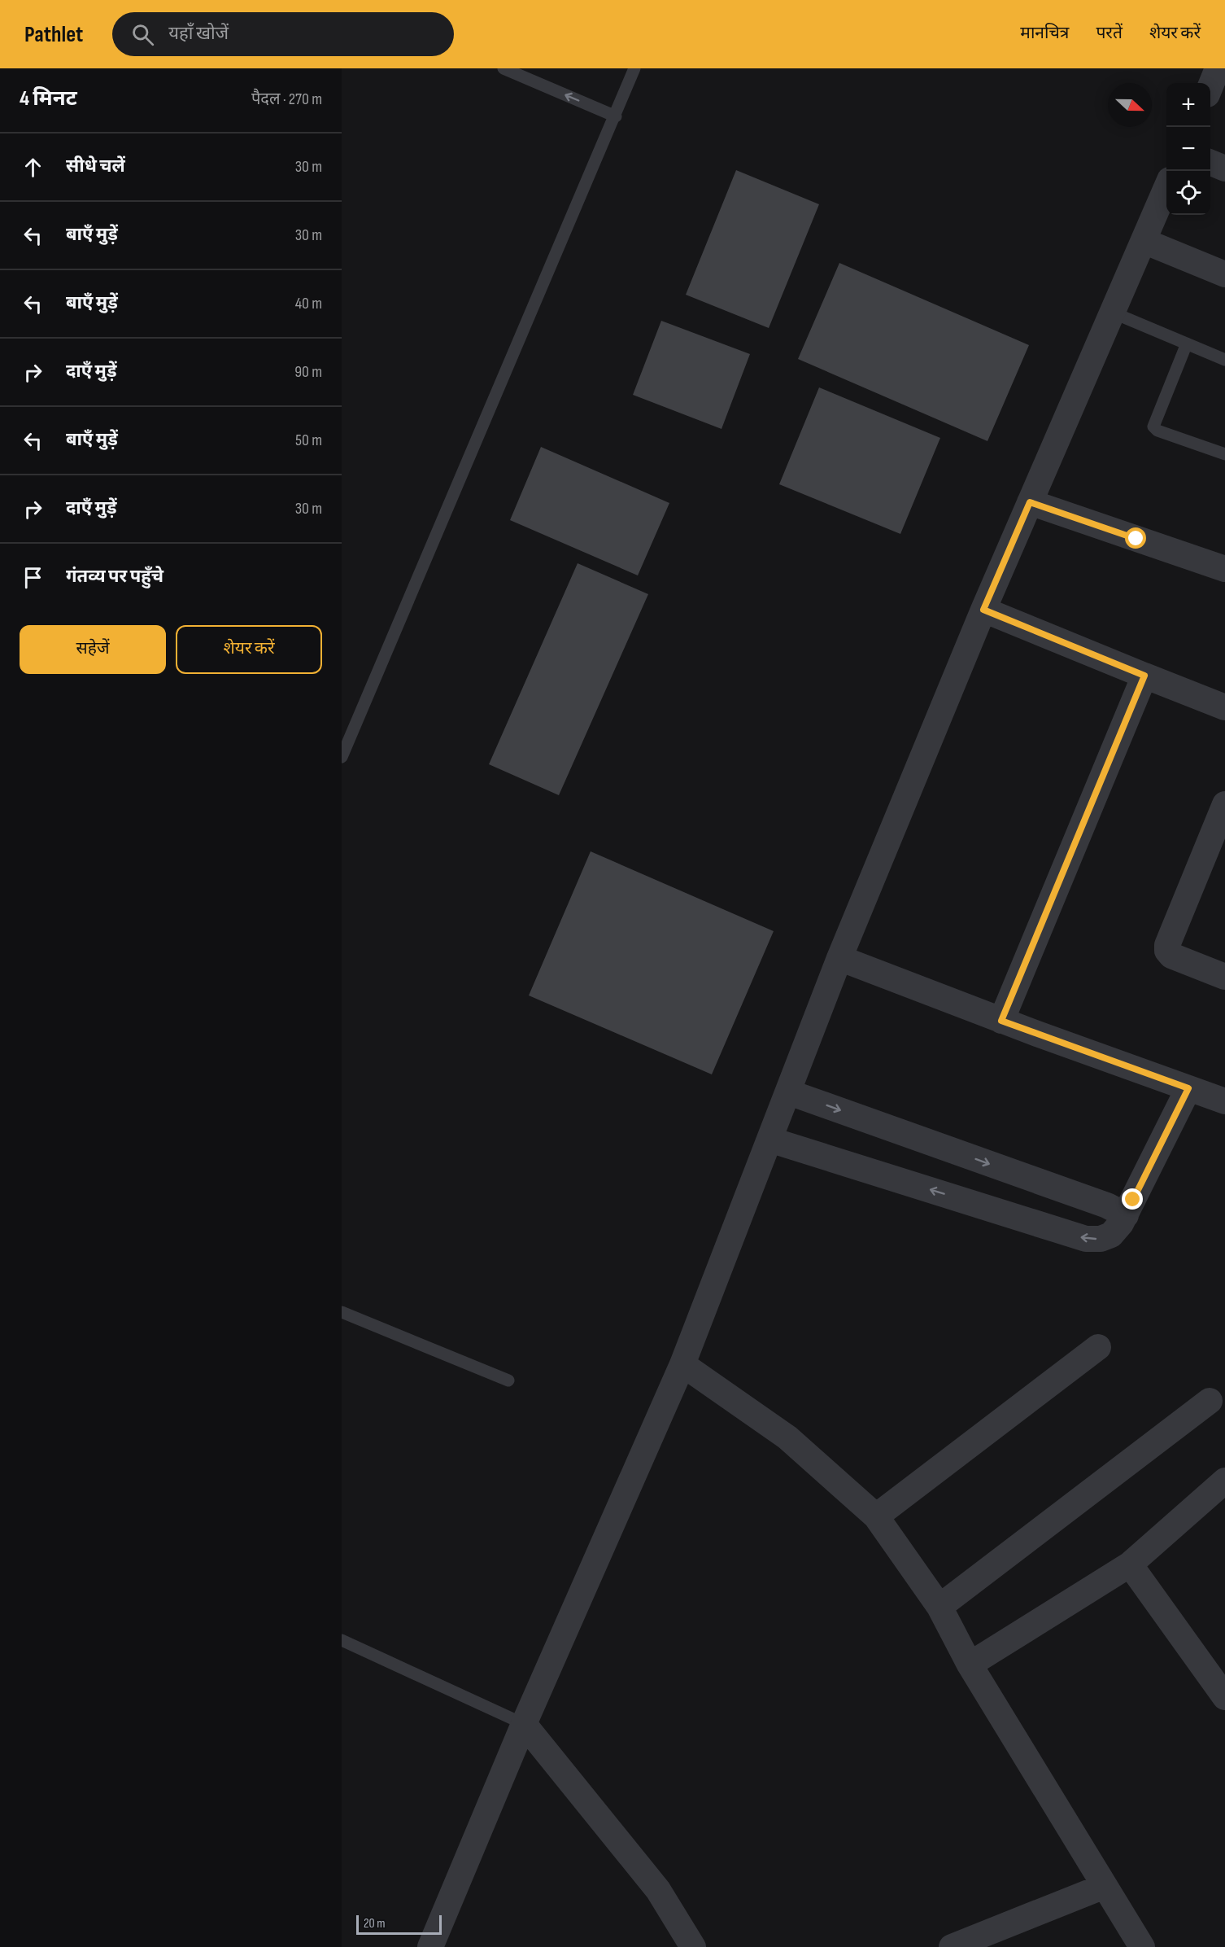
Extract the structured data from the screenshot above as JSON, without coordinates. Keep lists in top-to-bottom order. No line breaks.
{"scale_bar":"20 m","north":"right","page":{"header":"Pathlet","search":"यहाँ खोजें","nav":["मानचित्र","परतें","शेयर करें"],"heading":["4 मिनट","पैदल · 270 m"],"map_buttons":["+","−"],"list":[["सीधे चलें","30 m"],["बाएँ मुड़ें","30 m"],["बाएँ मुड़ें","40 m"],["दाएँ मुड़ें","90 m"],["बाएँ मुड़ें","50 m"],["दाएँ मुड़ें","30 m"],"गंतव्य पर पहुँचे"],"buttons":["सहेजें","शेयर करें"],"scale":"20 m"}}
